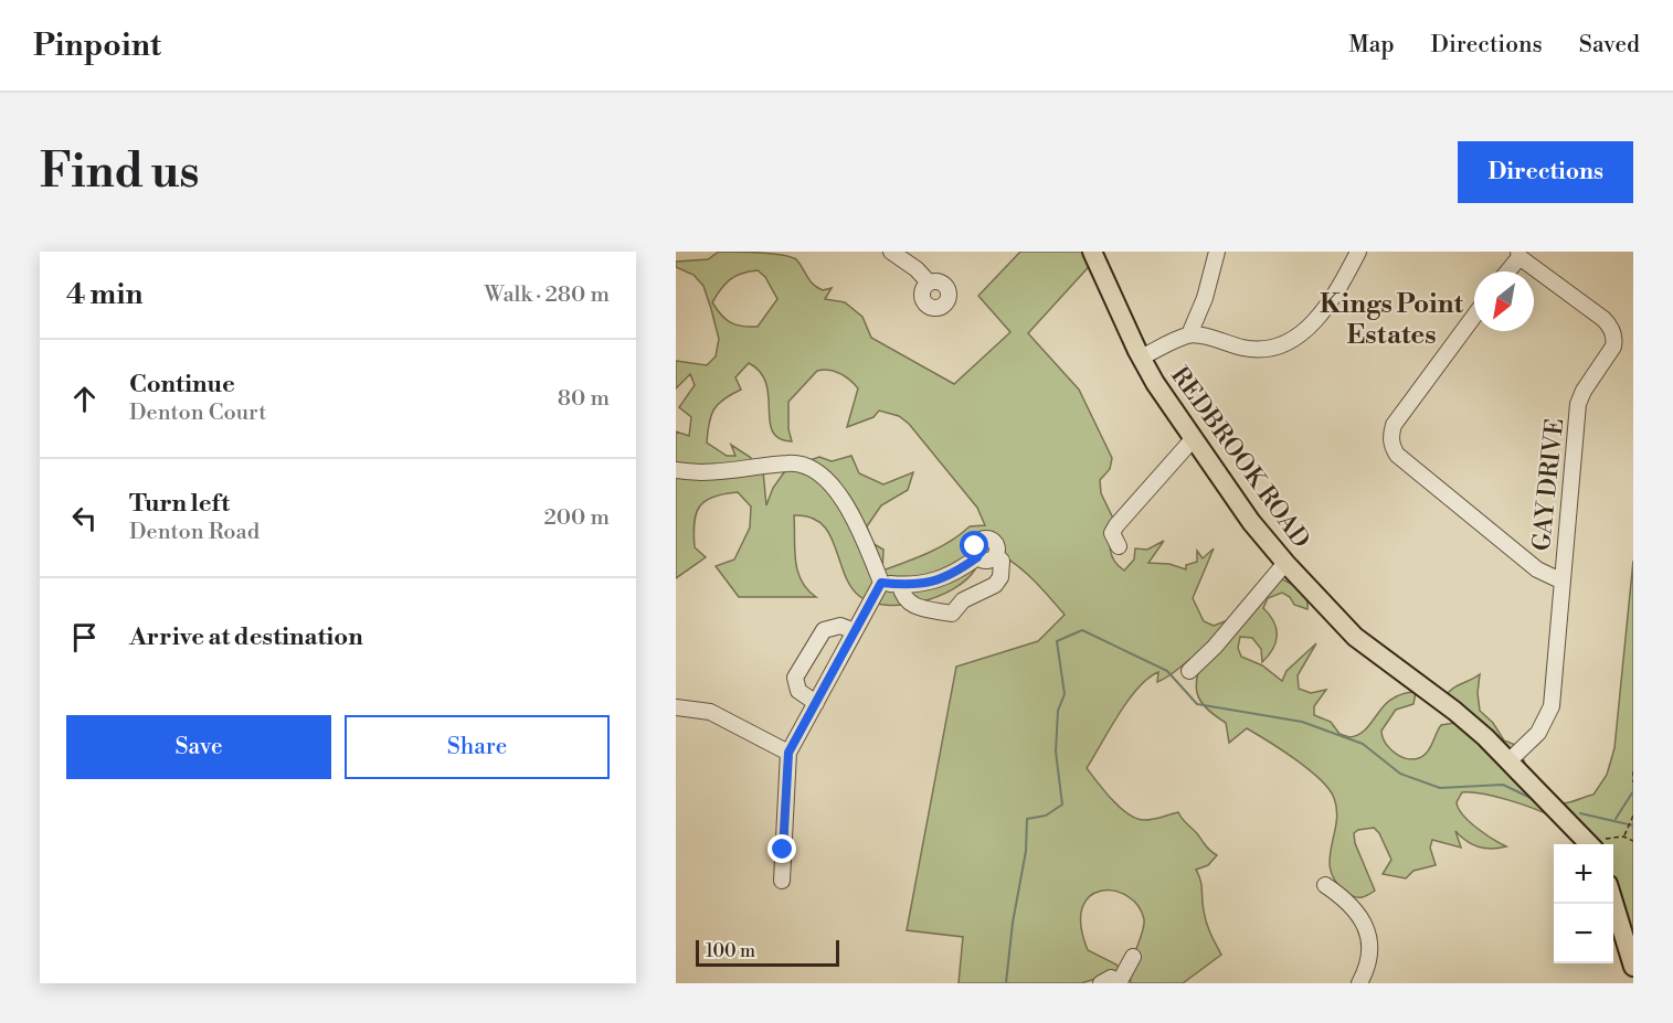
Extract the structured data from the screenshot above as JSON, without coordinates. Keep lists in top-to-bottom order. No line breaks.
{"streets":{"main road":["REDBROOK ROAD"],"street":["GAY DRIVE"]},"crossings":[["REDBROOK ROAD","GAY DRIVE"]],"districts":["Kings Point Estates"],"scale_bar":"100 m","north":"bottom left","page":{"header":"Pinpoint","nav":["Map","Directions","Saved"],"buttons":["Directions",["Save","Share"]],"title":"Find us","heading":["4 min","Walk · 280 m"],"list":[["Continue","Denton Court","80 m"],["Turn left","Denton Road","200 m"],"Arrive at destination"],"map_buttons":["+","−"],"scale":"100 m"}}
